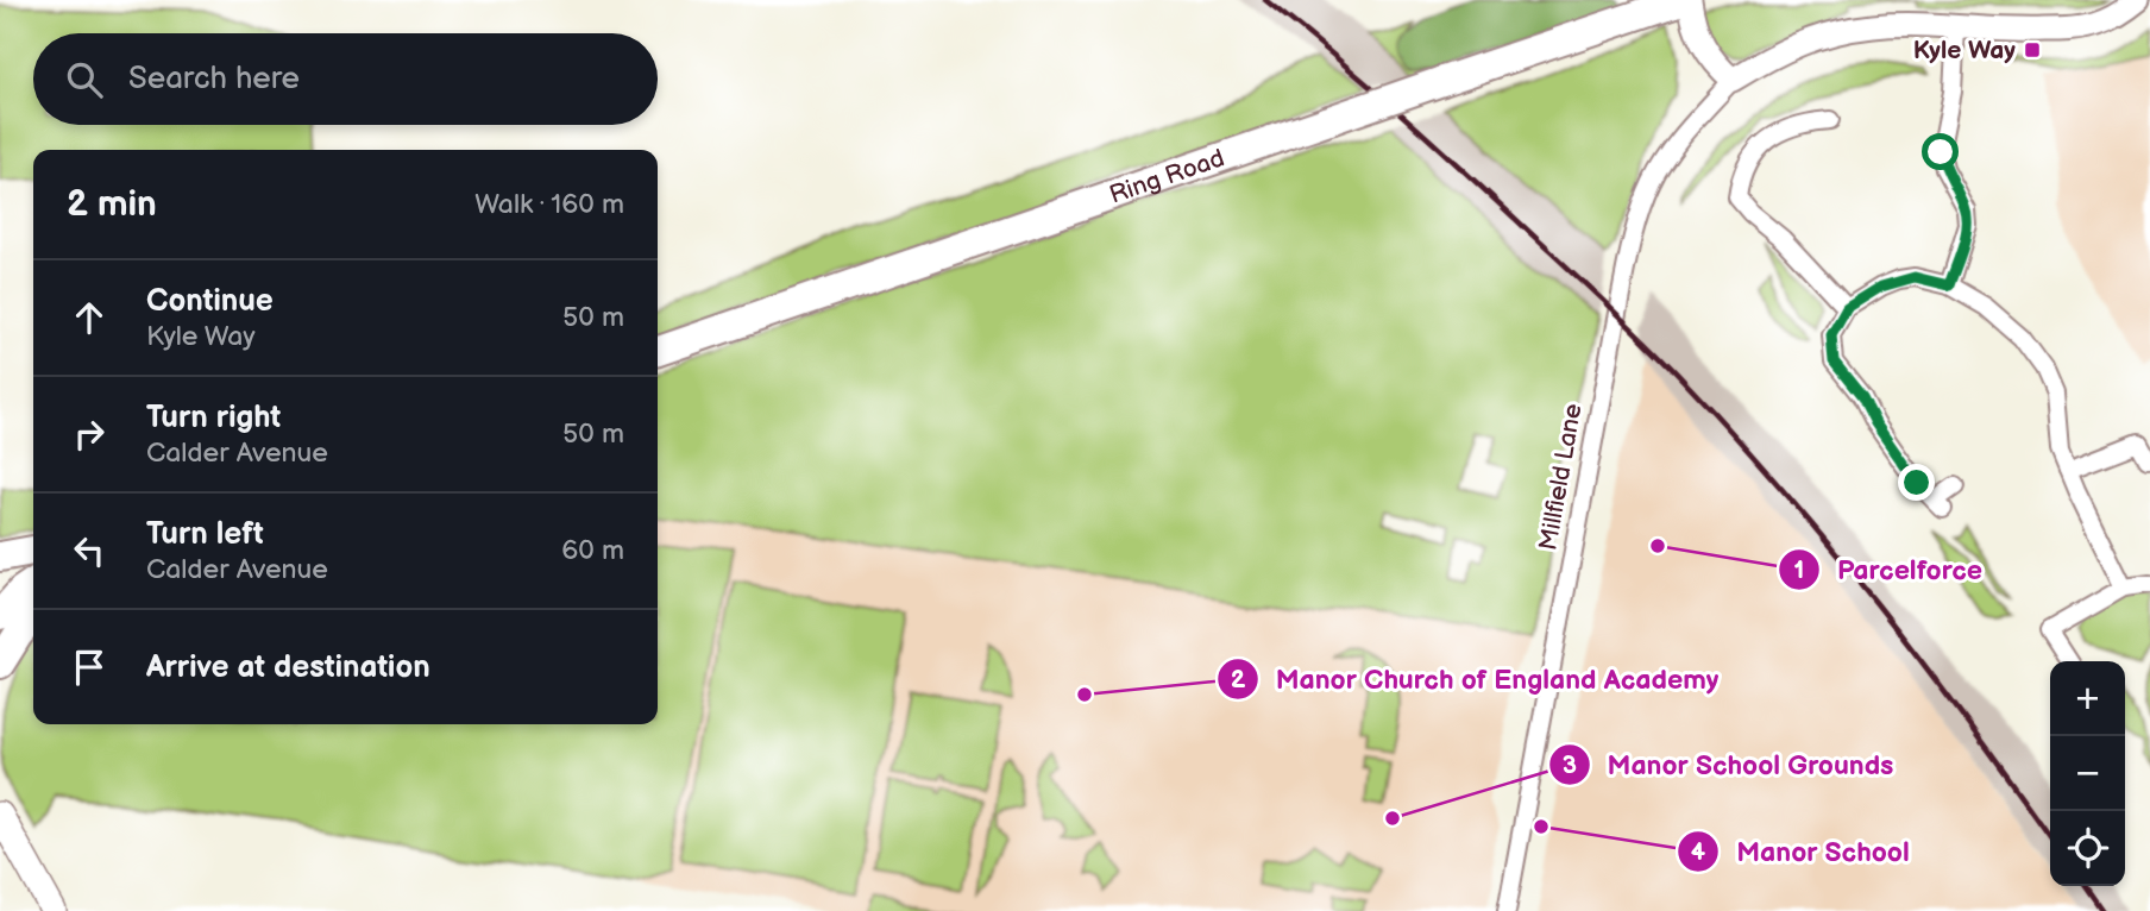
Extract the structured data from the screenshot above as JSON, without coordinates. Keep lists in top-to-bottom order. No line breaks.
{"streets":{"highway":["Ring Road"],"street":["Millfield Lane"]},"places":{"transit":["Kyle Way"],"other":["Parcelforce","Manor Church of England Academy","Manor School Grounds","Manor School"]},"page":{"search":"Search here","heading":["2 min","Walk · 160 m"],"list":[["Continue","Kyle Way","50 m"],["Turn right","Calder Avenue","50 m"],["Turn left","Calder Avenue","60 m"],"Arrive at destination"],"map_buttons":["+","−"]}}
